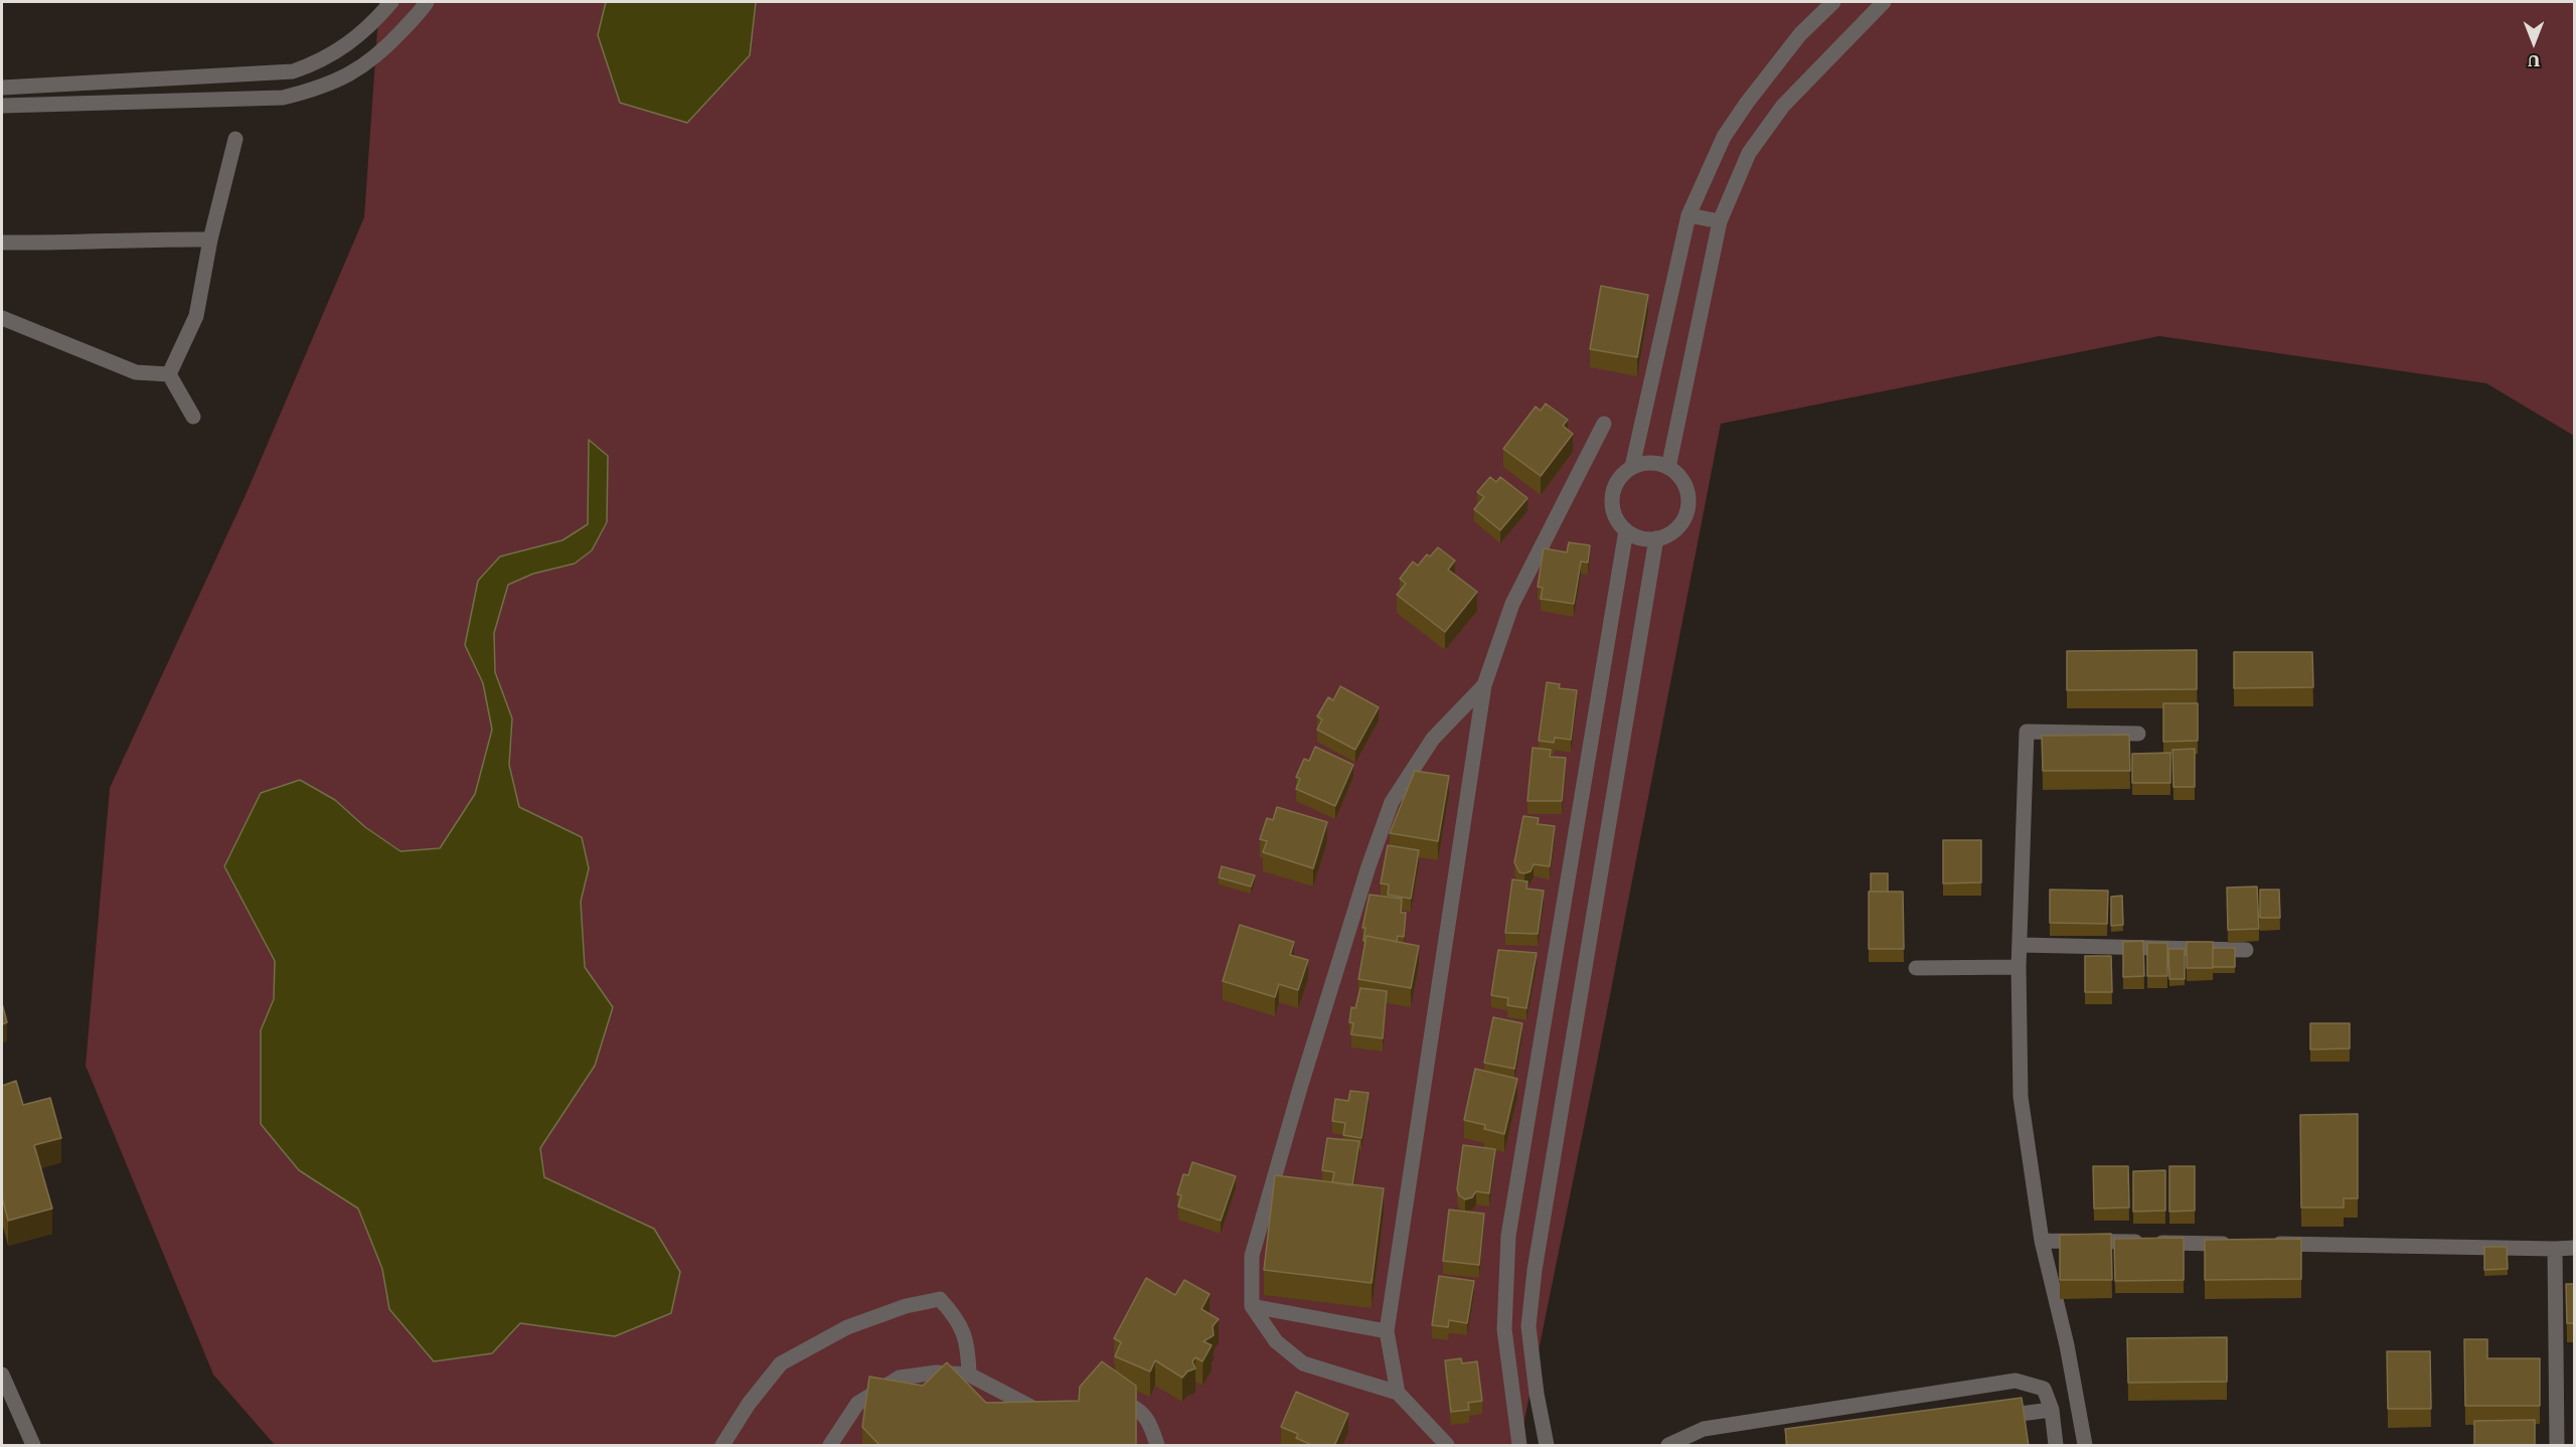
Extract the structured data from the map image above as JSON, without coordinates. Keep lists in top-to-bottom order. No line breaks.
{"north":"bottom"}
